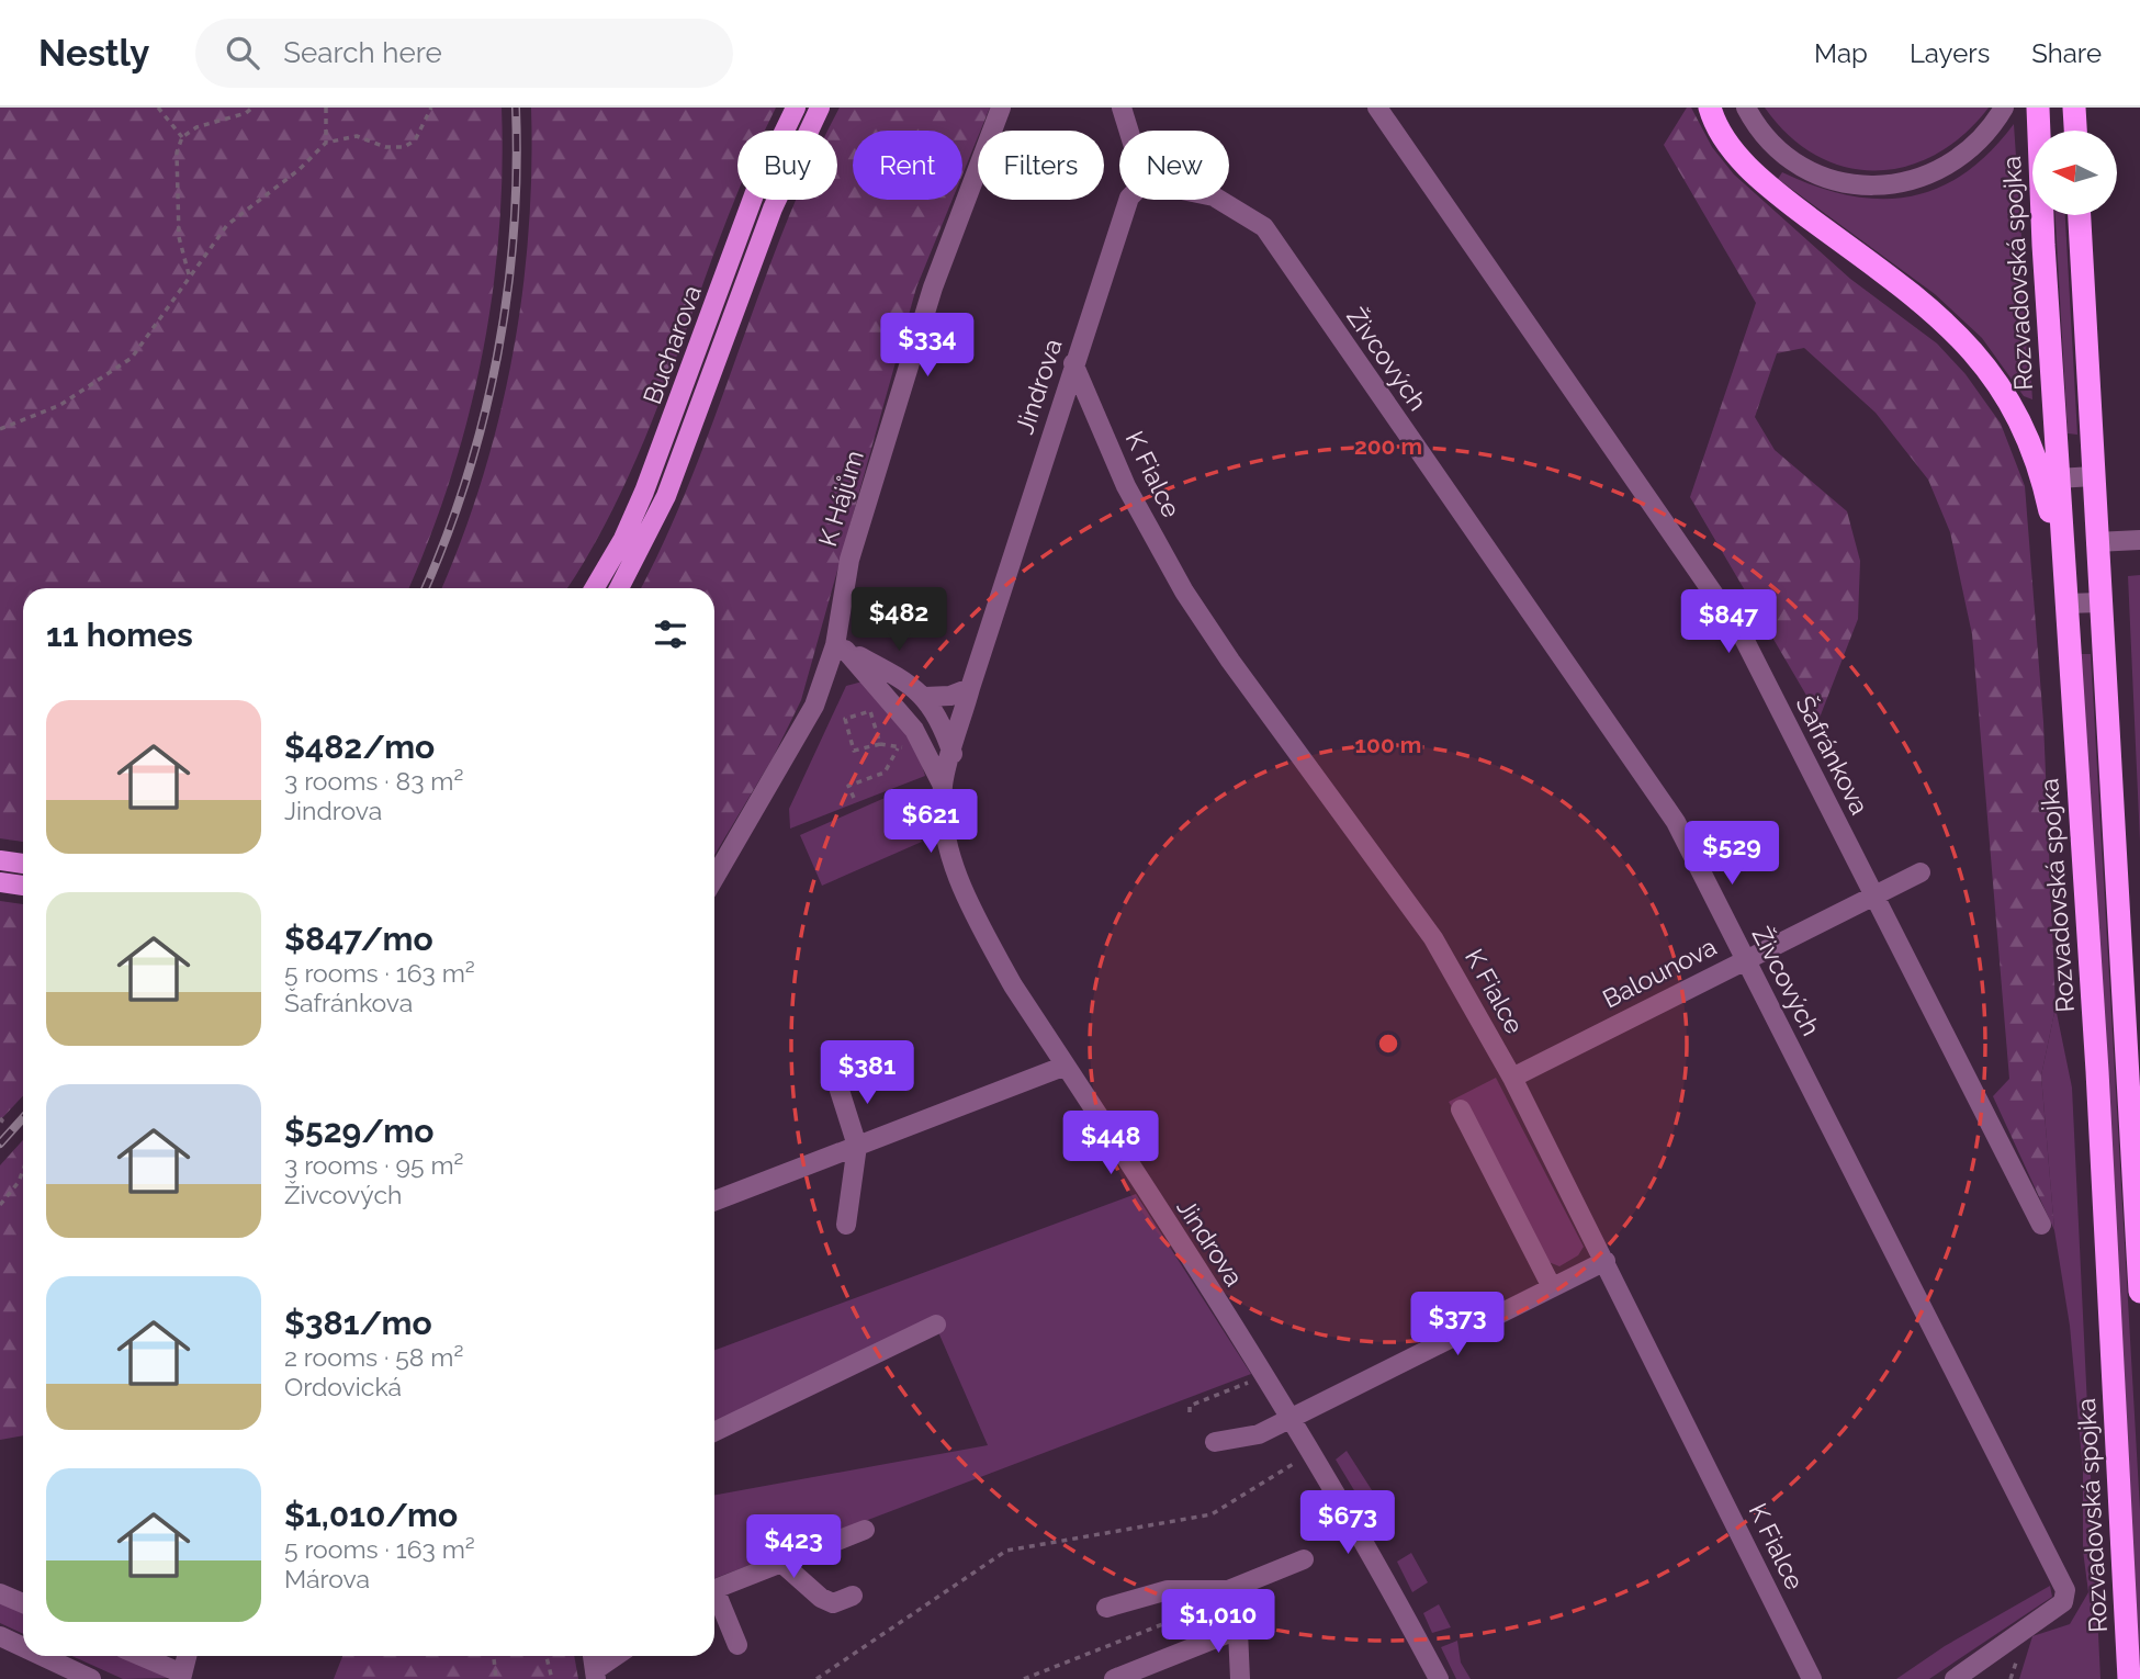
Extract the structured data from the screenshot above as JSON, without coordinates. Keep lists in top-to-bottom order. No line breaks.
{"streets":{"highway":["Rozvadovská spojka"],"main road":["Bucharova"],"street":["Živcových","Jindrova","K Fialce","K Hájům","Šafránkova","Balounova"]},"crossings":[["Živcových","Balounova"],["Jindrova","K Fialce"],["Jindrova","K Hájům"],["K Fialce","Balounova"],["Šafránkova","Balounova"]],"north":"left","page":{"header":"Nestly","search":"Search here","nav":["Map","Layers","Share"],"chip":["Buy","Rent","Filters","New"],"price":["$334","$482","$847","$621","$529","$381","$448","$373","$673","$423","$1,010"],"heading":"11 homes","list":[{"name":"$482/mo","note":"3 rooms · 83 m² · Jindrova"},{"name":"$847/mo","note":"5 rooms · 163 m² · Šafránkova"},{"name":"$529/mo","note":"3 rooms · 95 m² · Živcových"},{"name":"$381/mo","note":"2 rooms · 58 m² · Ordovická"},{"name":"$1,010/mo","note":"5 rooms · 163 m² · Márova"}]},"rings":["200 m","100 m"]}
